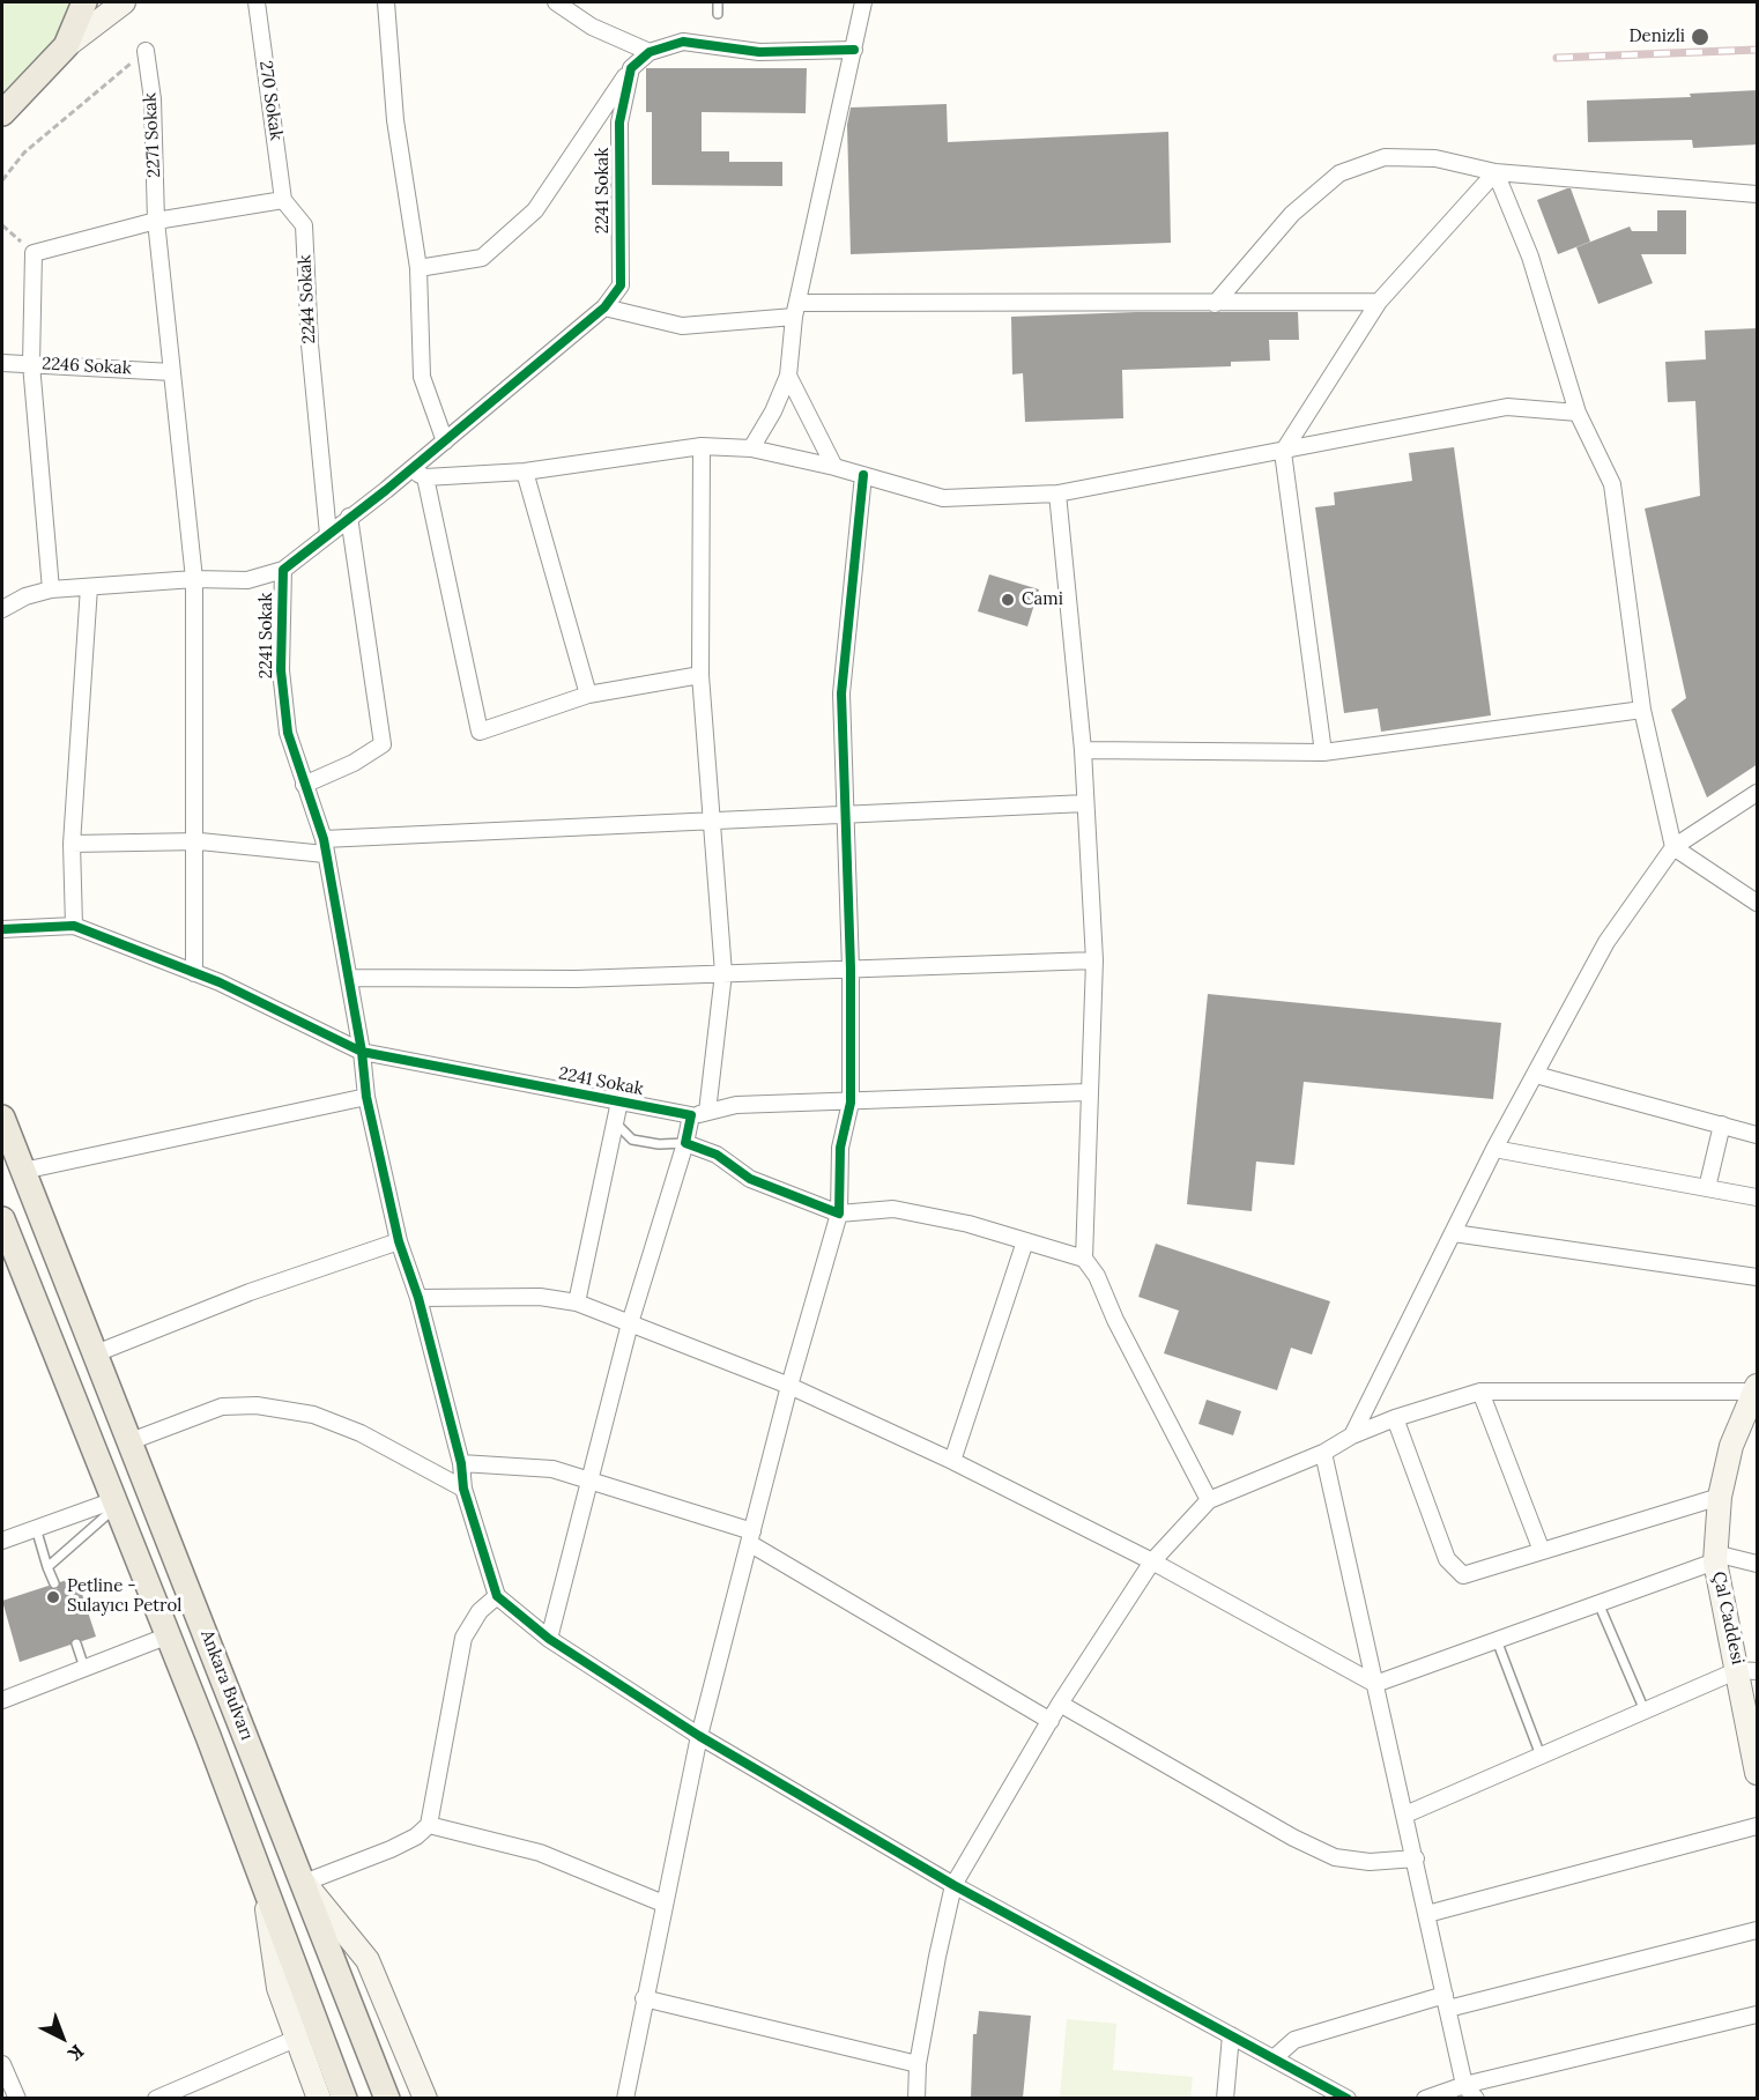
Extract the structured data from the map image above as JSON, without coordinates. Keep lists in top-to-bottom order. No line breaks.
{"streets":{"main road":["Çal Caddesi","Ankara Bulvarı"],"street":["270 Sokak","2271 Sokak","2241 Sokak","2244 Sokak","2246 Sokak"]},"crossings":[["270 Sokak","2244 Sokak"],["2271 Sokak","2241 Sokak"],["2271 Sokak","2246 Sokak"],["2241 Sokak","2244 Sokak"]],"places":["Denizli","Cami","Petline - Sulayıcı Petrol"],"north":"bottom right"}
